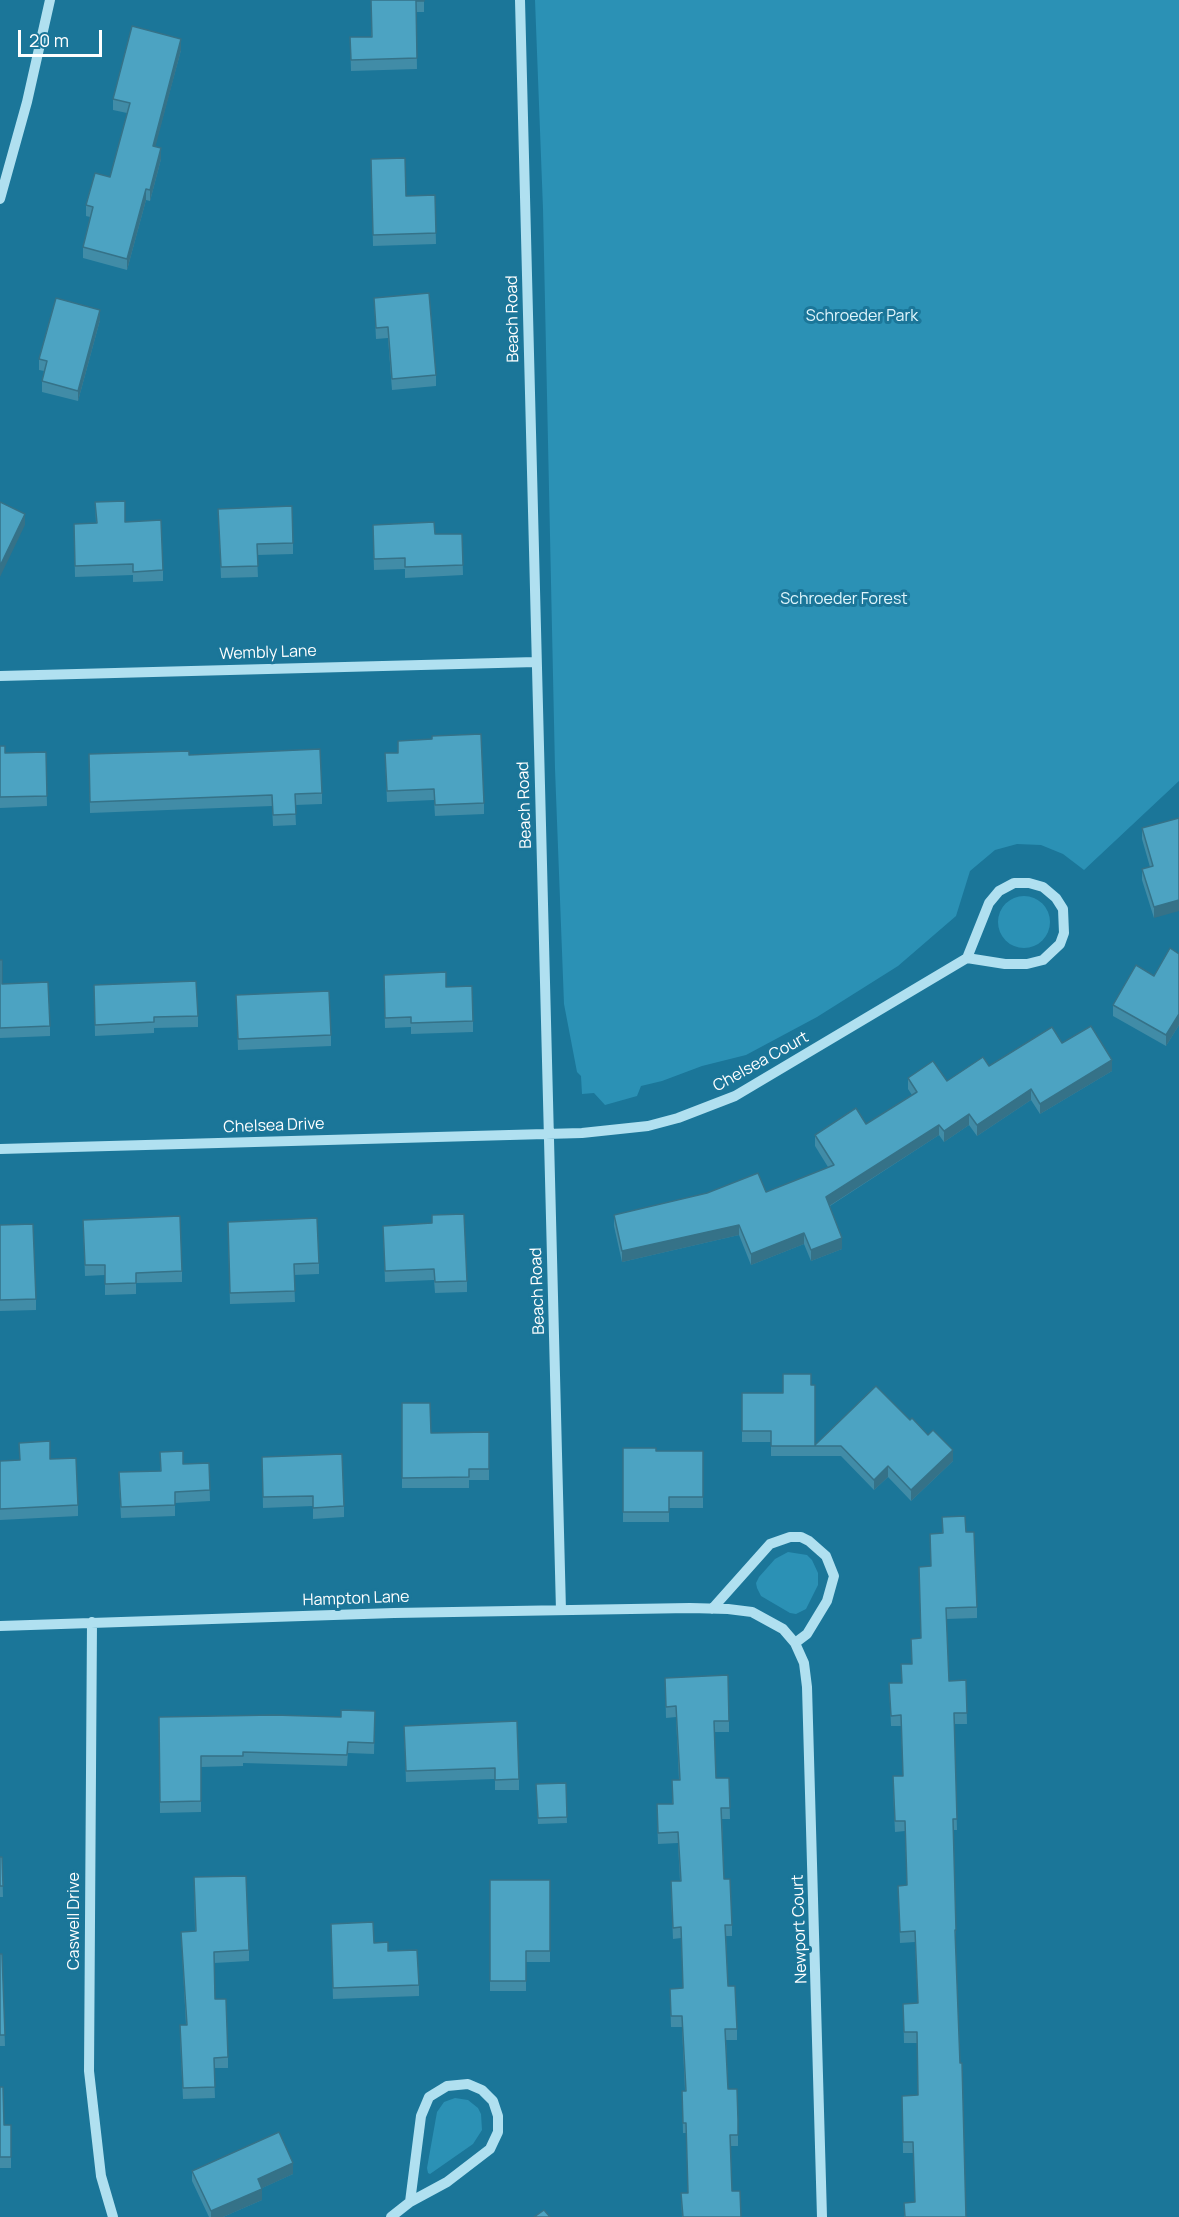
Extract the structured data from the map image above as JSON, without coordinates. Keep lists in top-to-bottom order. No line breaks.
{"streets":{"street":["Beach Road","Wembly Lane","Chelsea Court","Chelsea Drive","Hampton Lane","Caswell Drive","Newport Court"]},"crossings":[["Beach Road","Wembly Lane"],["Beach Road","Chelsea Court"],["Beach Road","Chelsea Drive"],["Beach Road","Hampton Lane"],["Chelsea Court","Chelsea Drive"],["Hampton Lane","Caswell Drive"],["Hampton Lane","Newport Court"]],"parks":["Schroeder Park","Schroeder Forest"],"scale_bar":"20 m"}
